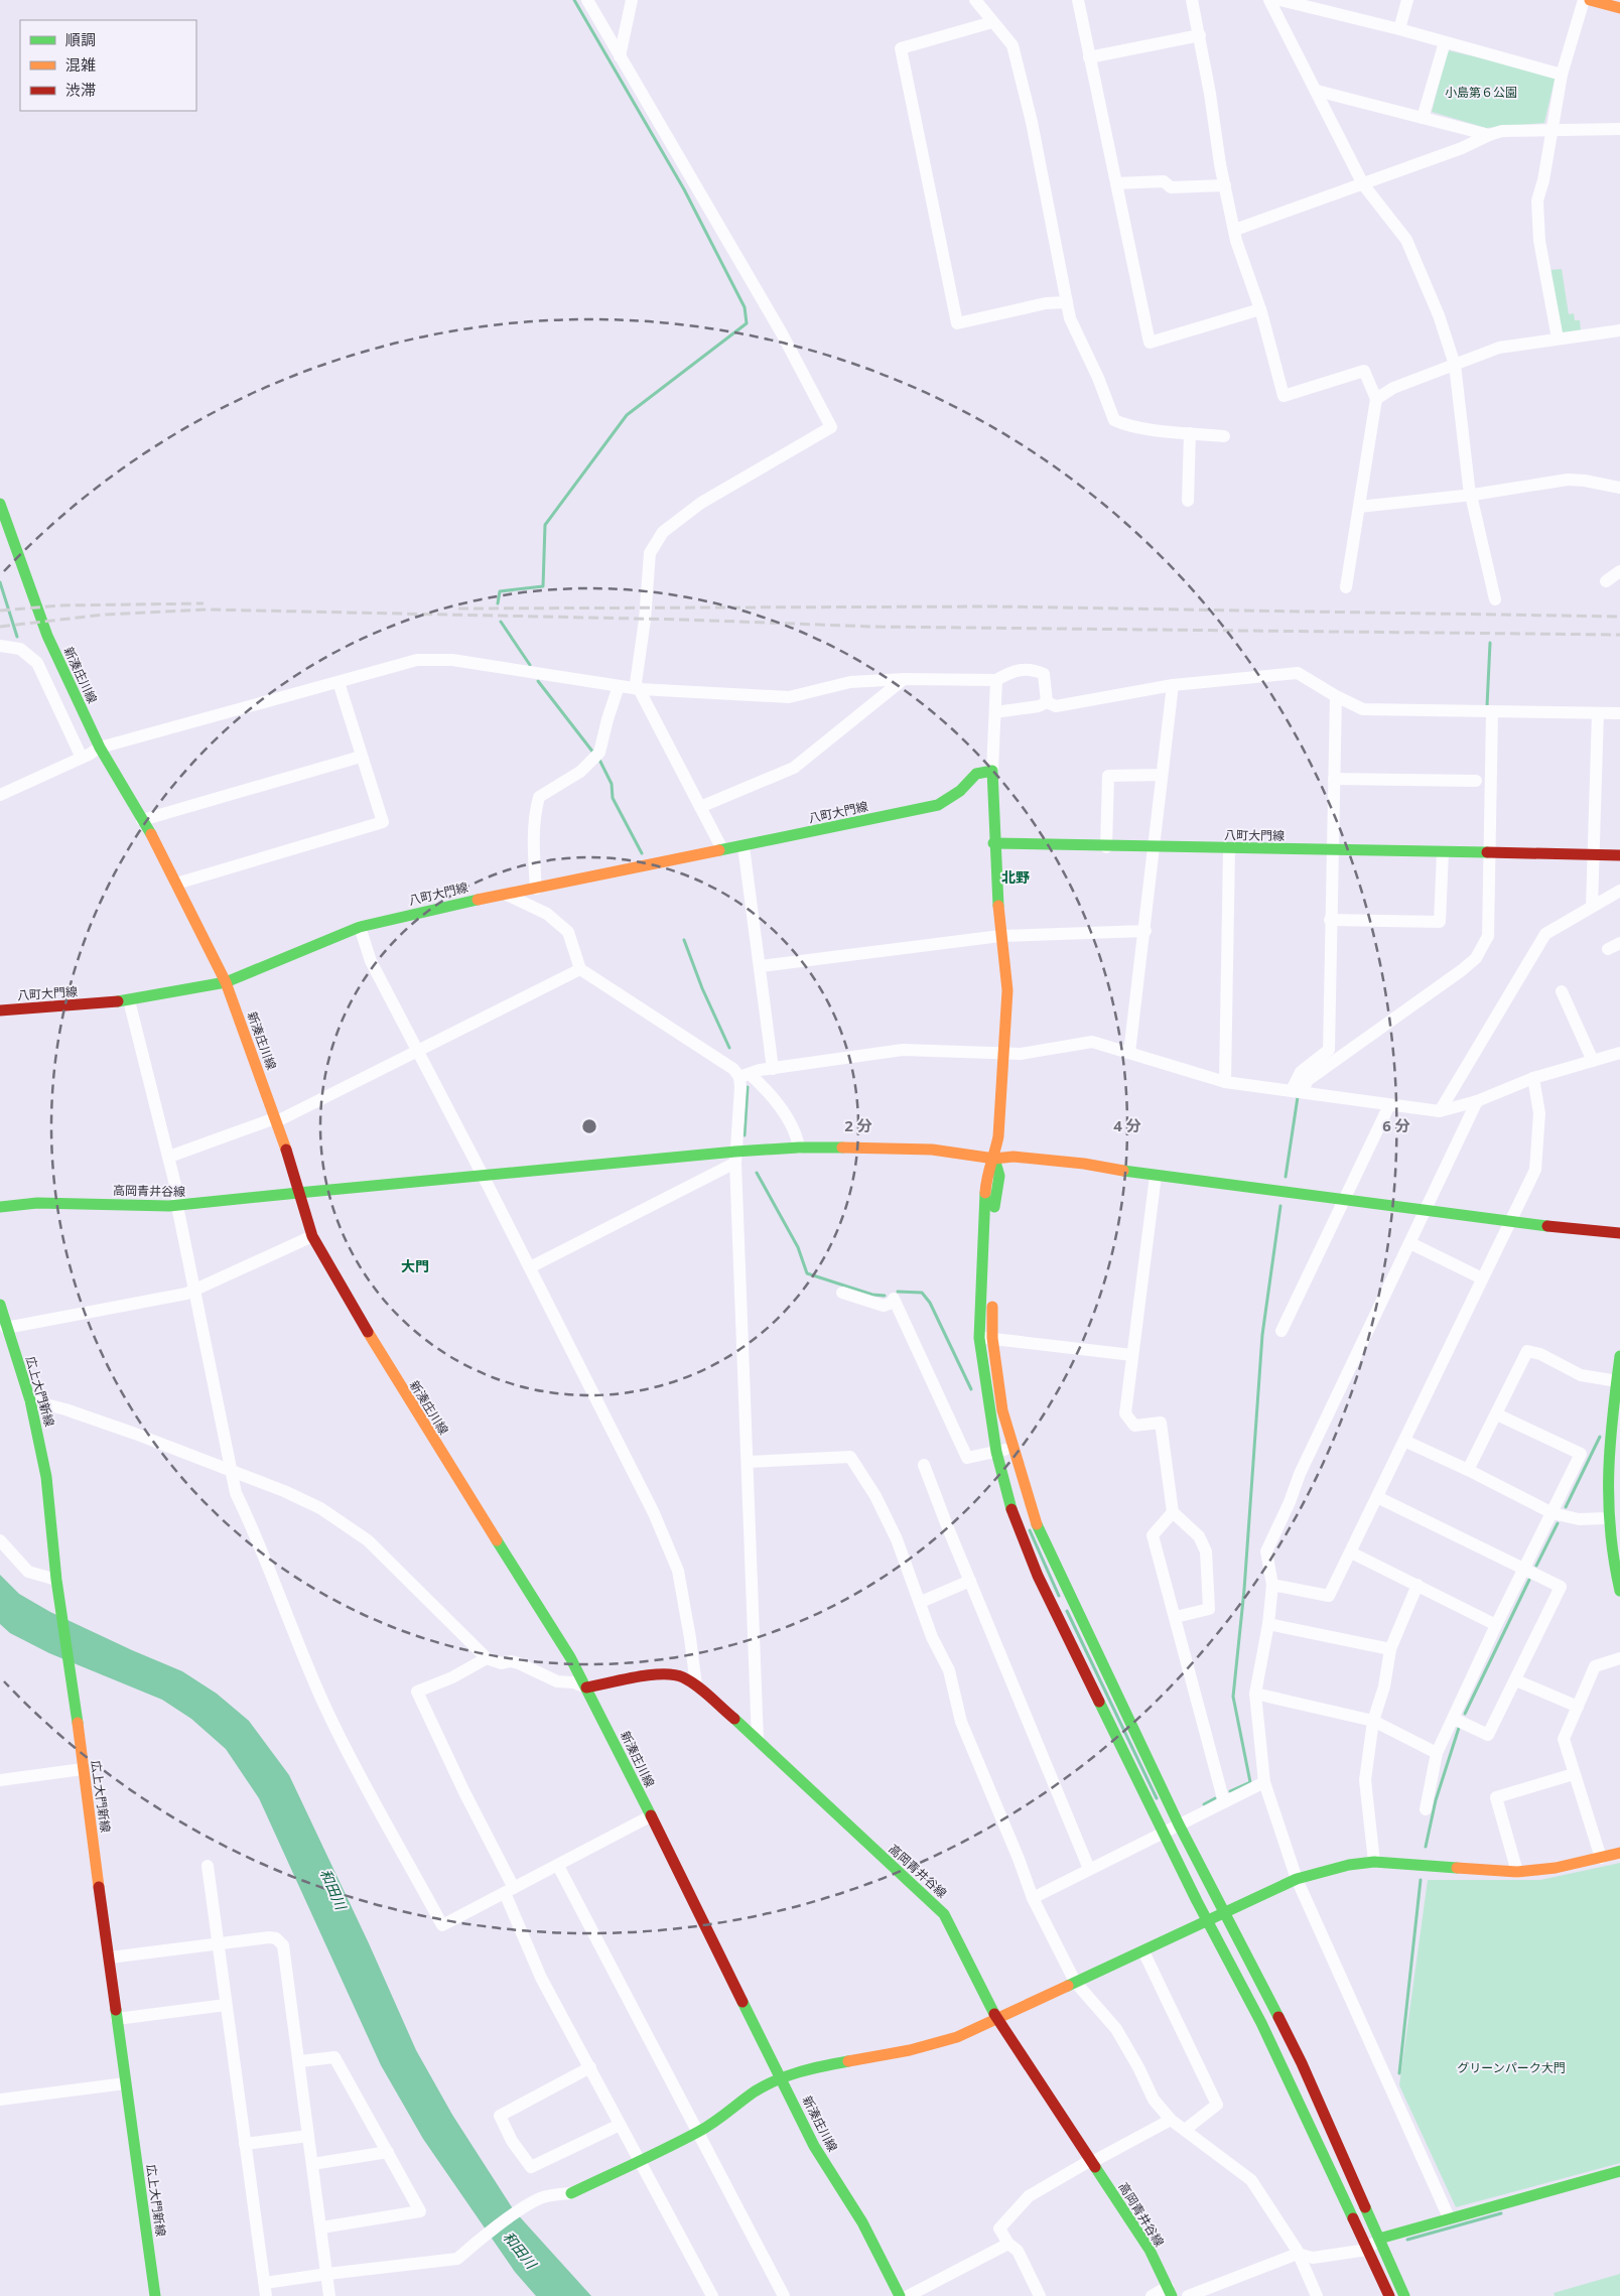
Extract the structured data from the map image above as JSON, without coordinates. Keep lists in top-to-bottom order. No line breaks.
{"streets":{"main road":["新湊庄川線","八町大門線","高岡青井谷線","広上大門新線"]},"crossings":[["新湊庄川線","八町大門線"],["新湊庄川線","高岡青井谷線"]],"districts":["北野","大門"],"water":["和田川"],"parks":["小島第６公園","グリーンパーク大門"],"legend":["順調","混雑","渋滞"],"rings":["2 分","4 分","6 分"]}
